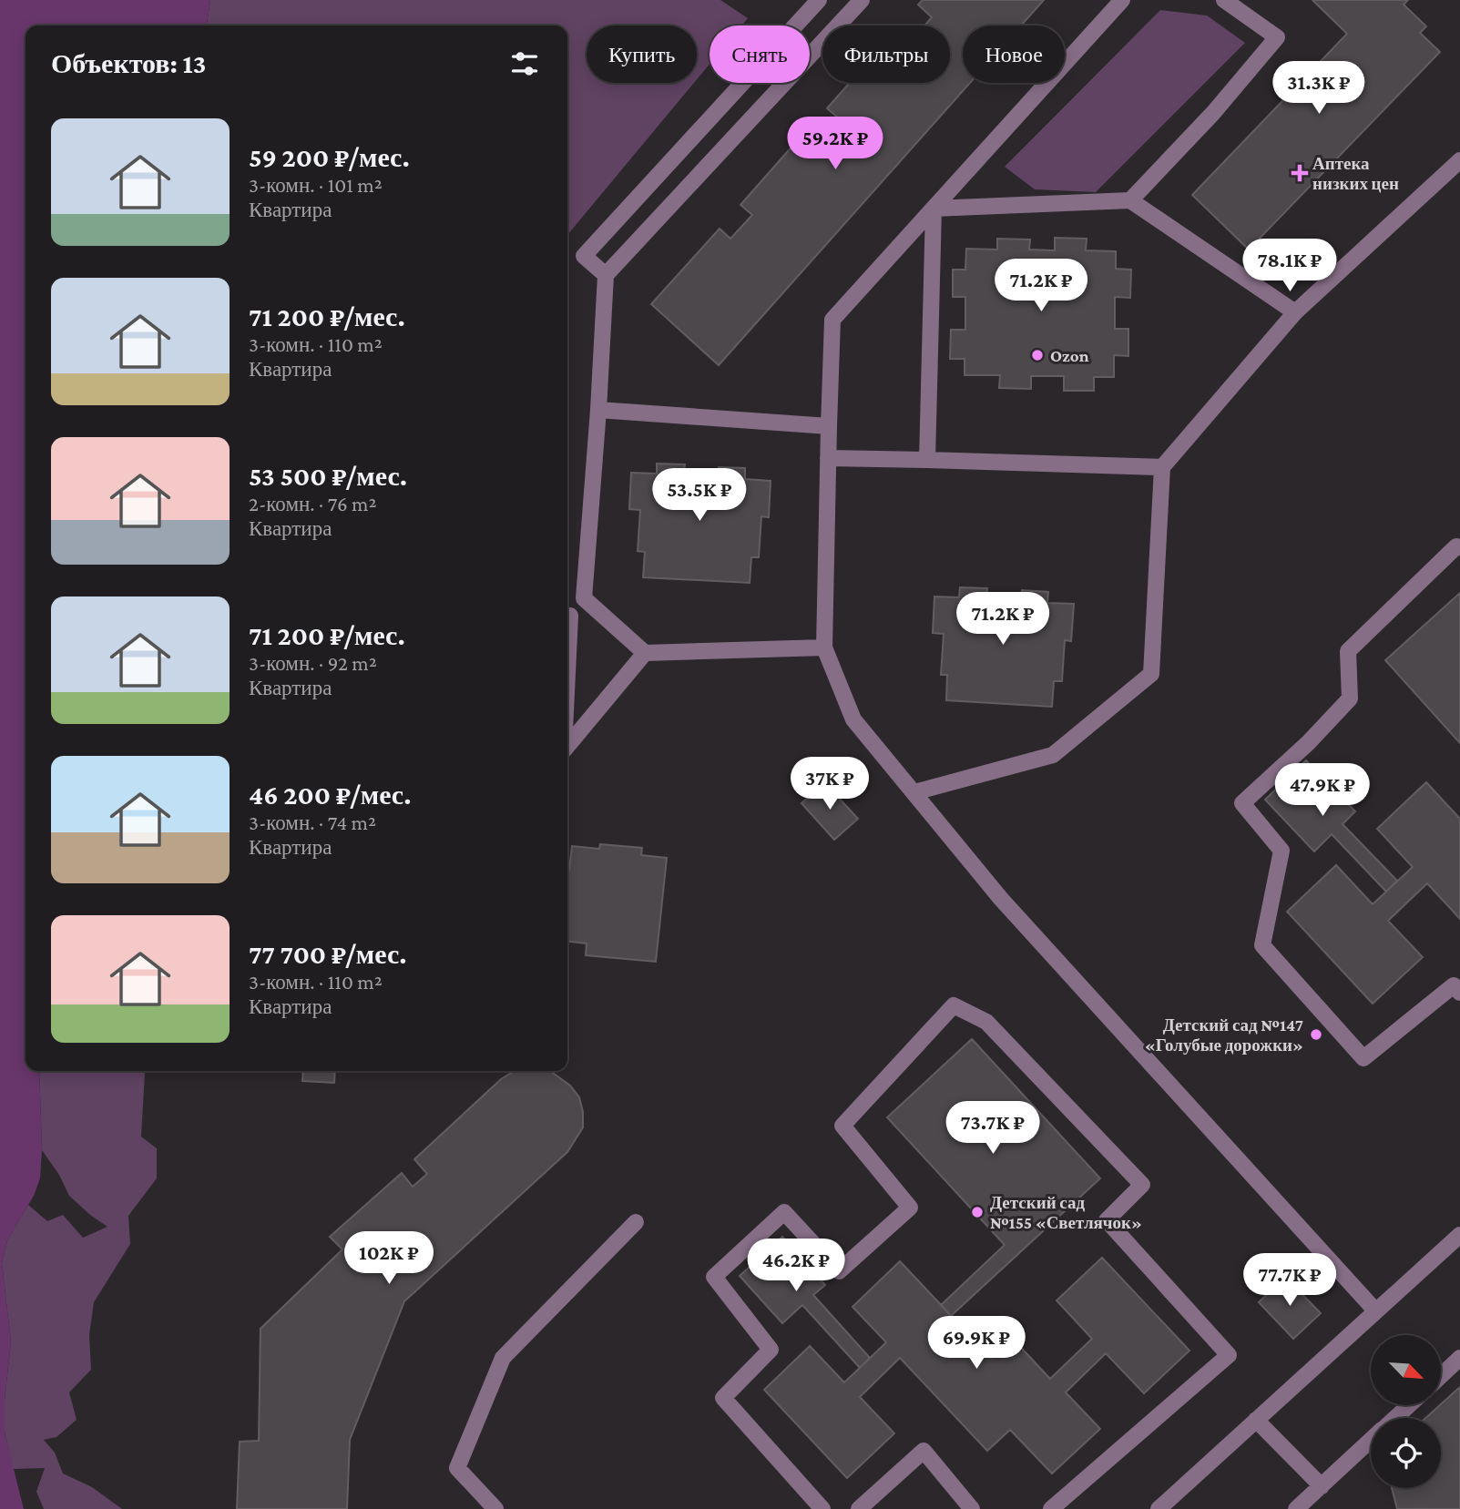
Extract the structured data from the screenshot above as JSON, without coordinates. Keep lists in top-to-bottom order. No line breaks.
{"places":{"health":["Аптека низких цен"],"other":["Ozon","Детский сад №147 «Голубые дорожки»","Детский сад №155 «Светлячок»"]},"north":"bottom right","page":{"chip":["Купить","Снять","Фильтры","Новое"],"heading":"Объектов: 13","price":["31.3K ₽","59.2K ₽","78.1K ₽","71.2K ₽","53.5K ₽","71.2K ₽","37K ₽","47.9K ₽","73.7K ₽","102K ₽","46.2K ₽","77.7K ₽","69.9K ₽"],"list":[{"name":"59 200 ₽/мес.","note":"3-комн. · 101 m² · Квартира"},{"name":"71 200 ₽/мес.","note":"3-комн. · 110 m² · Квартира"},{"name":"53 500 ₽/мес.","note":"2-комн. · 76 m² · Квартира"},{"name":"71 200 ₽/мес.","note":"3-комн. · 92 m² · Квартира"},{"name":"46 200 ₽/мес.","note":"3-комн. · 74 m² · Квартира"},{"name":"77 700 ₽/мес.","note":"3-комн. · 110 m² · Квартира"}]}}
